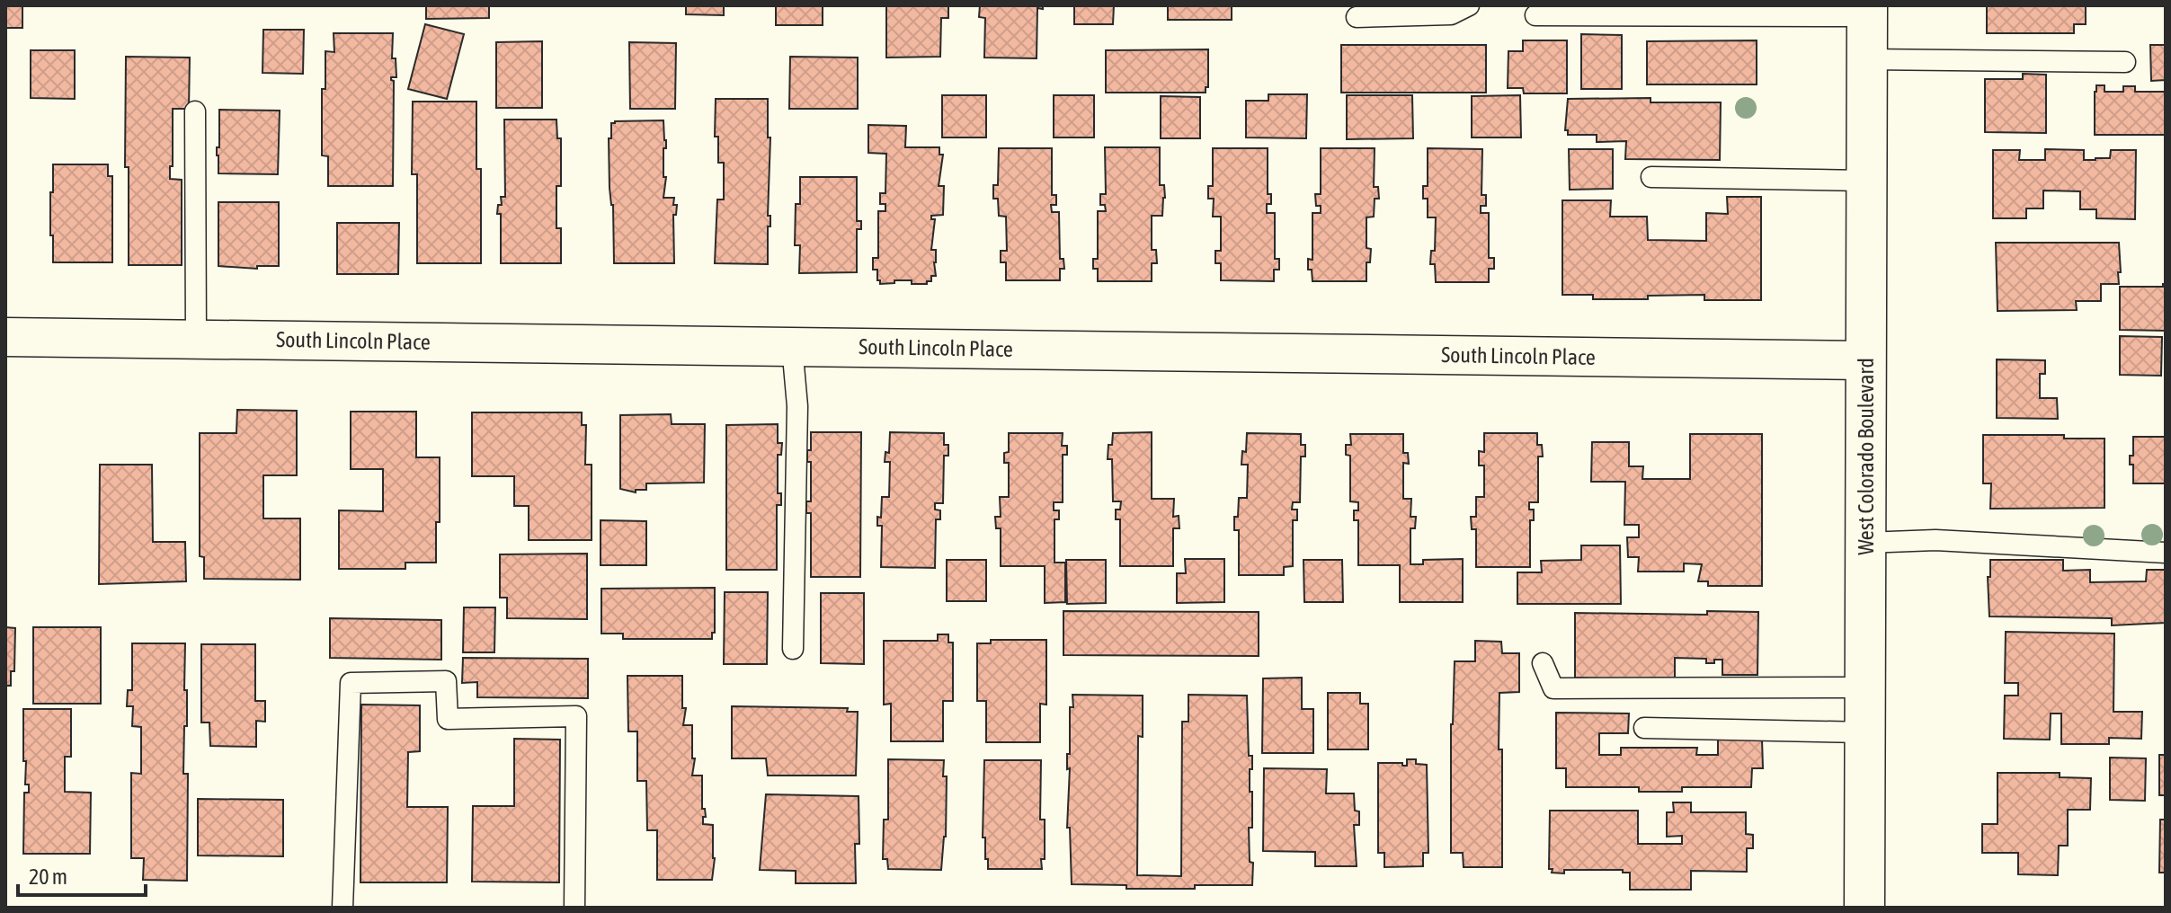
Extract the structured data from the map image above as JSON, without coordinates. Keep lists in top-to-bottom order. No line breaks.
{"streets":{"street":["South Lincoln Place","West Colorado Boulevard"]},"crossings":[["South Lincoln Place","West Colorado Boulevard"]],"scale_bar":"20 m"}
